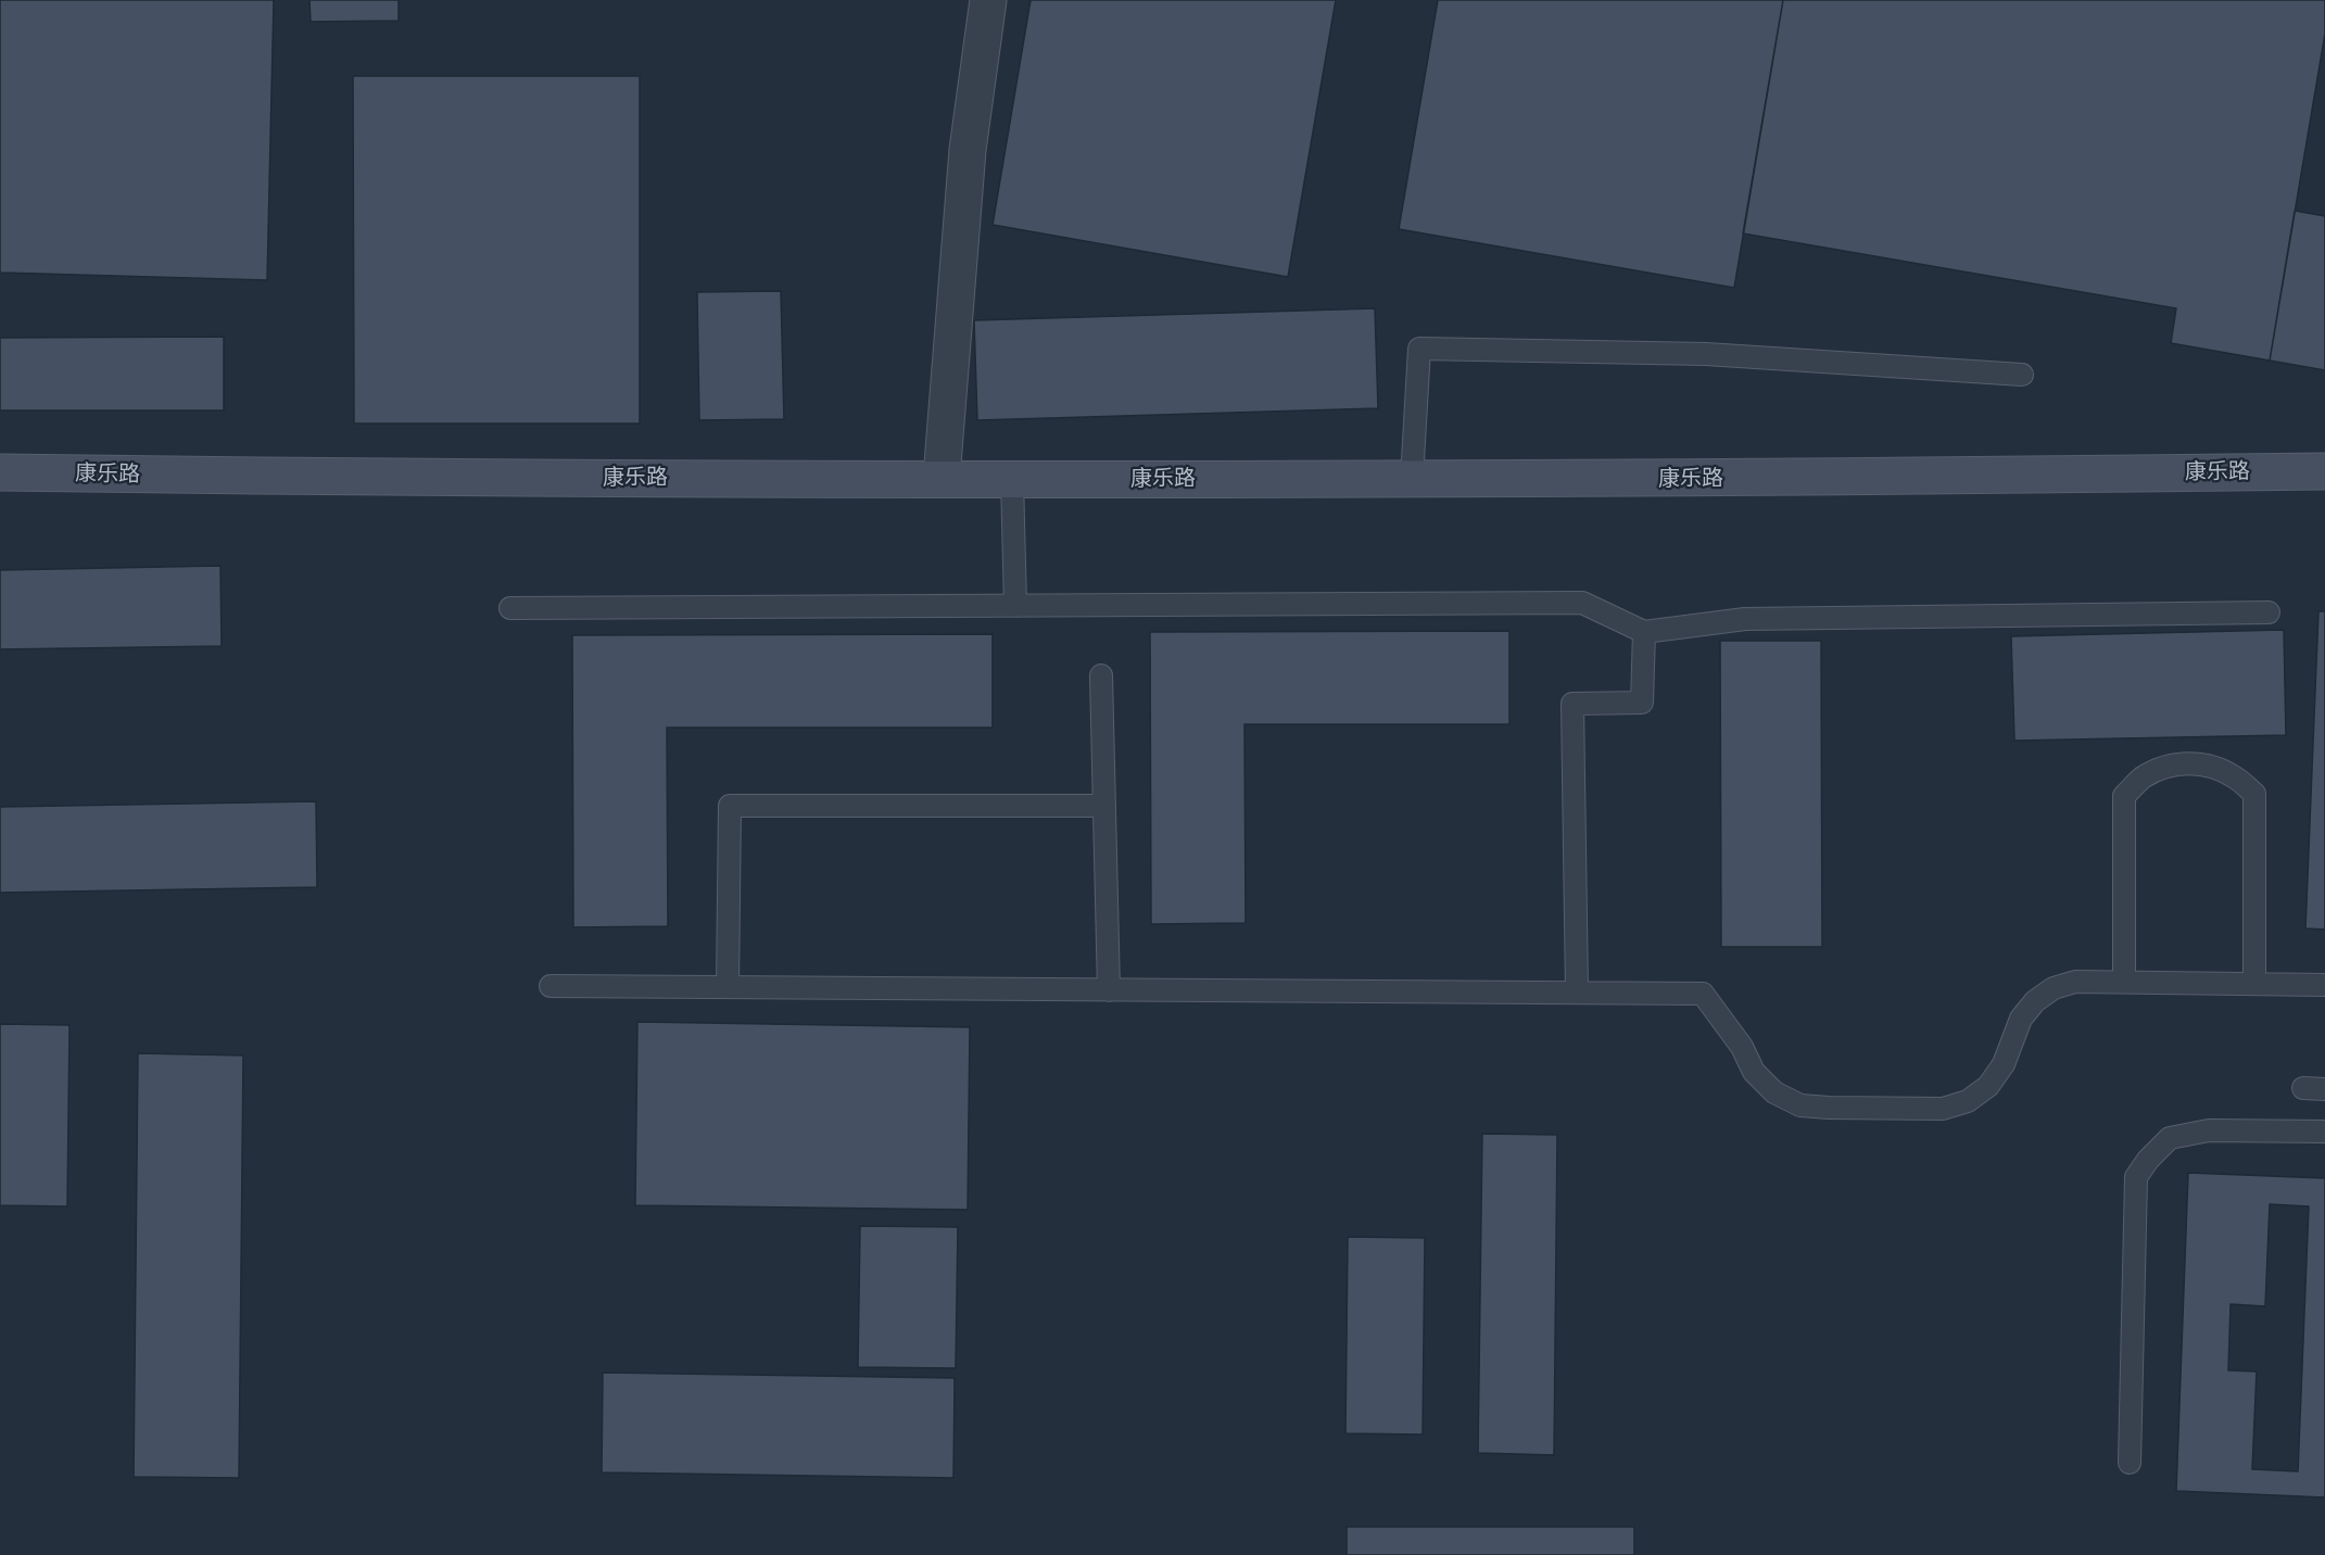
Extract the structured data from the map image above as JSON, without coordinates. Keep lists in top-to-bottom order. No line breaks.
{"streets":{"main road":["康乐路"]}}
